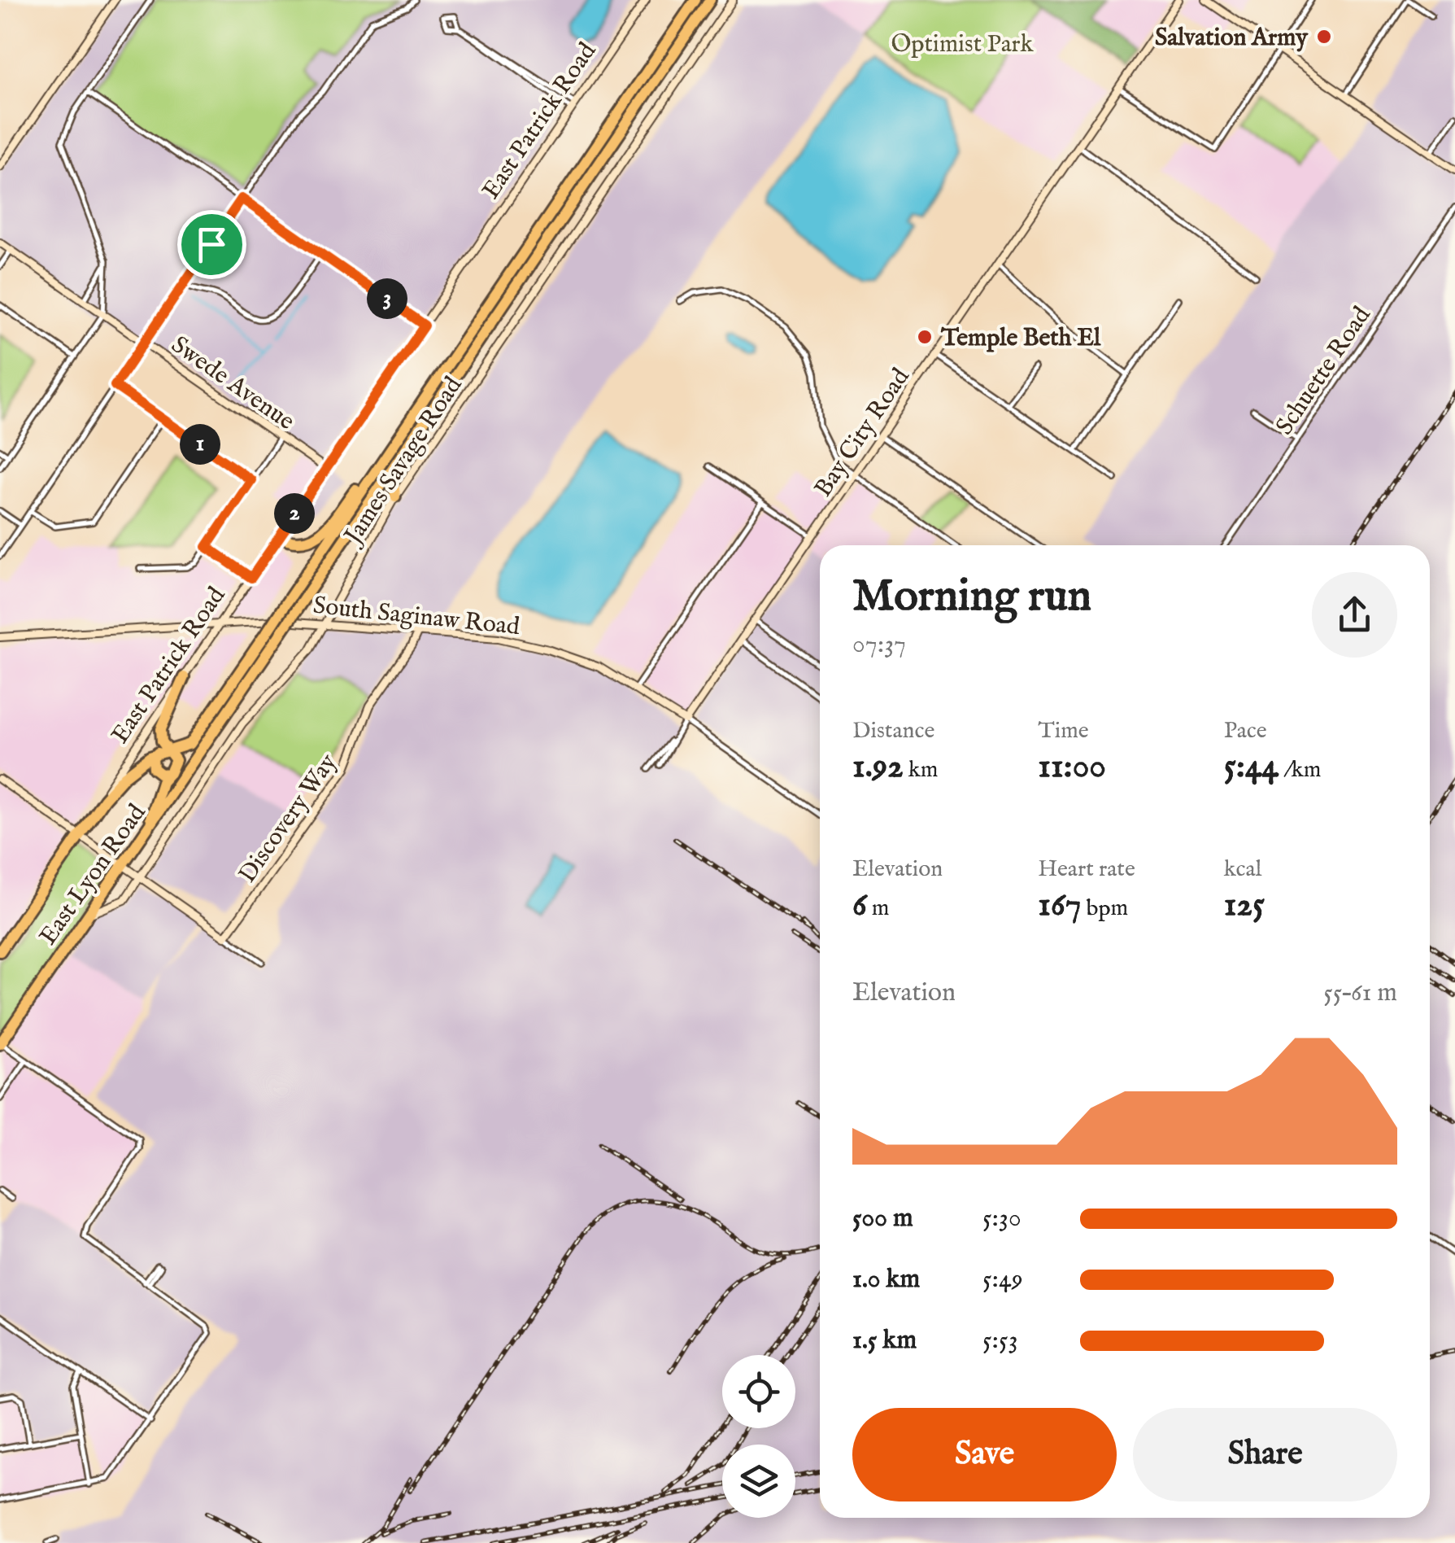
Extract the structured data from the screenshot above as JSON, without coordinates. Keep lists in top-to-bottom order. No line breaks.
{"streets":{"highway":["East Patrick Road","East Lyon Road"],"street":["Schuette Road","Swede Avenue","Bay City Road","James Savage Road","South Saginaw Road","Discovery Way"]},"crossings":[["East Patrick Road","Swede Avenue"],["East Patrick Road","South Saginaw Road"],["Bay City Road","South Saginaw Road"],["James Savage Road","South Saginaw Road"],["James Savage Road","East Lyon Road"],["South Saginaw Road","Discovery Way"]],"parks":["Optimist Park"],"places":["Salvation Army","Temple Beth El"],"page":{"pins":["3","1","2"],"heading":["Morning run","07:37"],"stats":[["Distance","1.92 km"],["Time","11:00"],["Pace","5:44 /km"],["Elevation","6 m"],["Heart rate","167 bpm"],["kcal","125"]],"chart":["Elevation","55–61 m"],"list":[{"name":"500 m","note":"5:30"},{"name":"1.0 km","note":"5:49"},{"name":"1.5 km","note":"5:53"}],"buttons":["Save","Share"]}}
